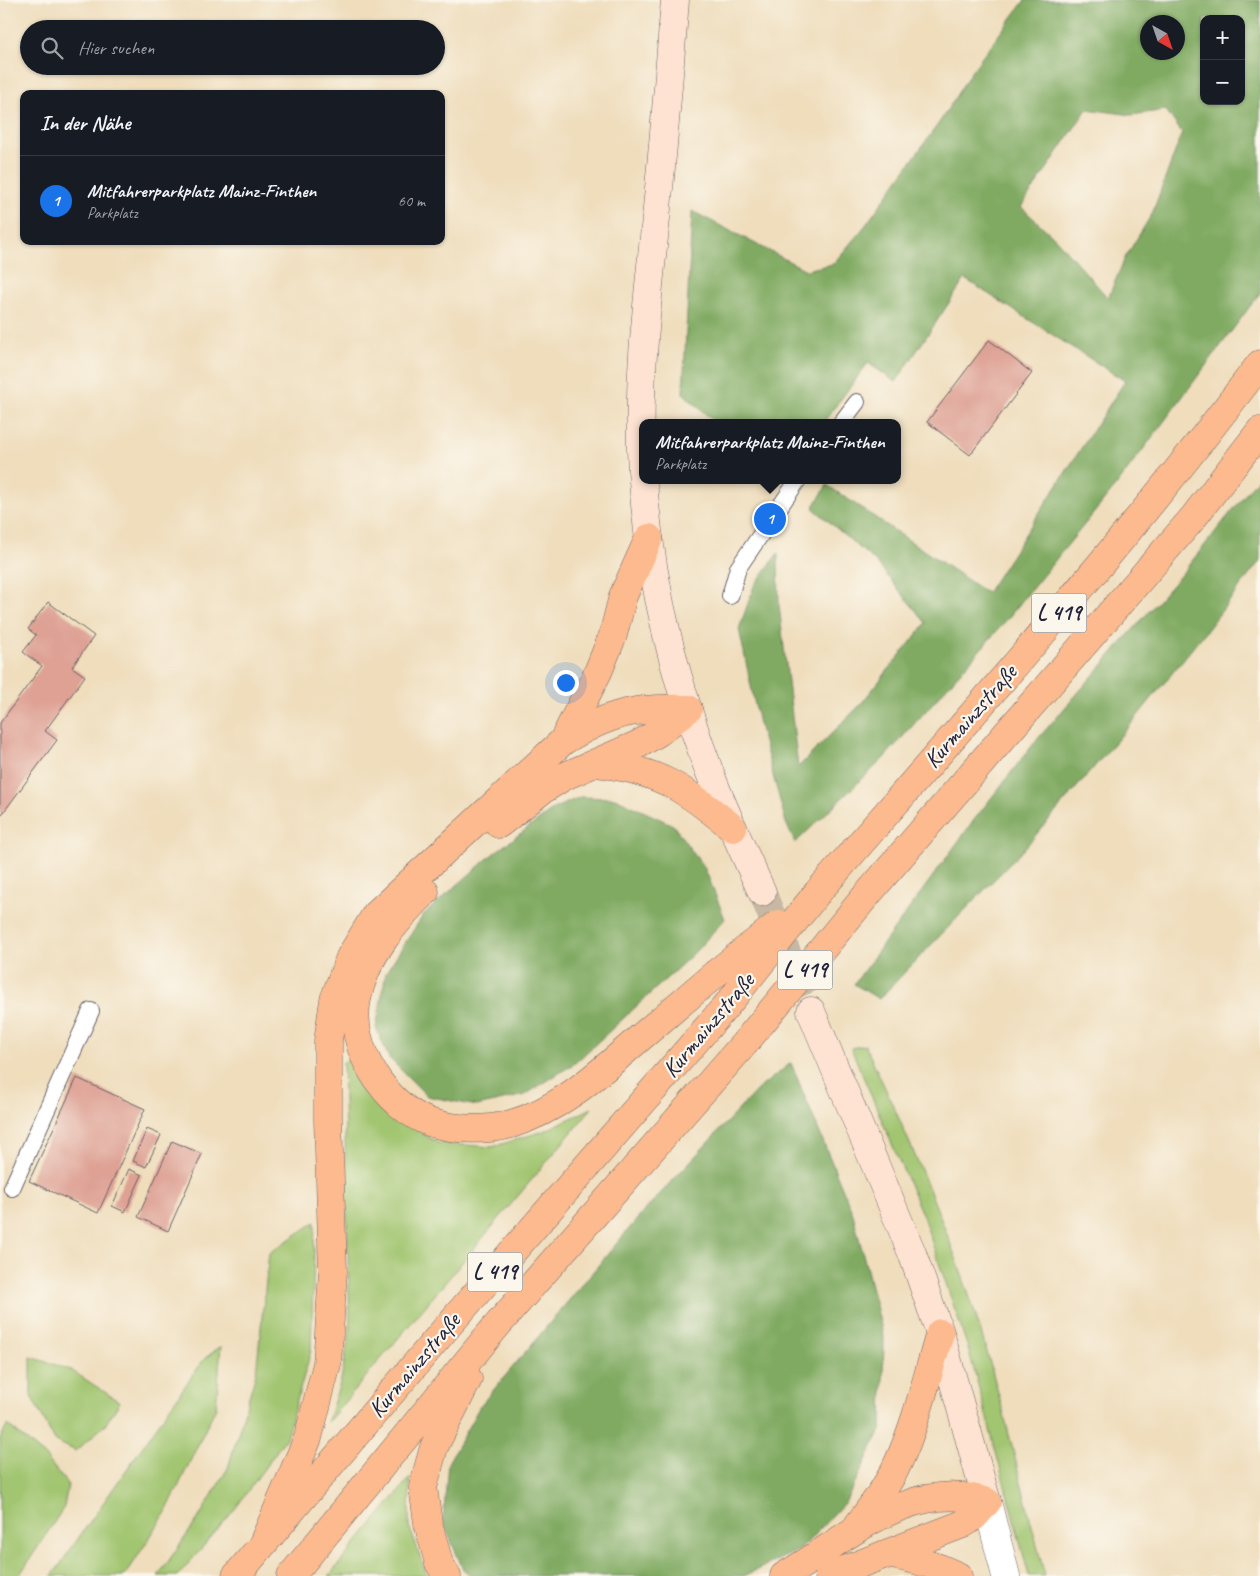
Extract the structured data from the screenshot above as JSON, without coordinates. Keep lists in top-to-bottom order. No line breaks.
{"streets":{"highway":["L 419","Kurmainzstraße"]},"crossings":[["L 419","Kurmainzstraße"]],"north":"bottom right","page":{"map_buttons":["+","−"],"search":"Hier suchen","heading":"In der Nähe","list":[{"mark":"1","name":"Mitfahrerparkplatz Mainz-Finthen","note":"Parkplatz","value":"60 m"}],"popup":["Mitfahrerparkplatz Mainz-Finthen","Parkplatz"],"pins":"1"}}
